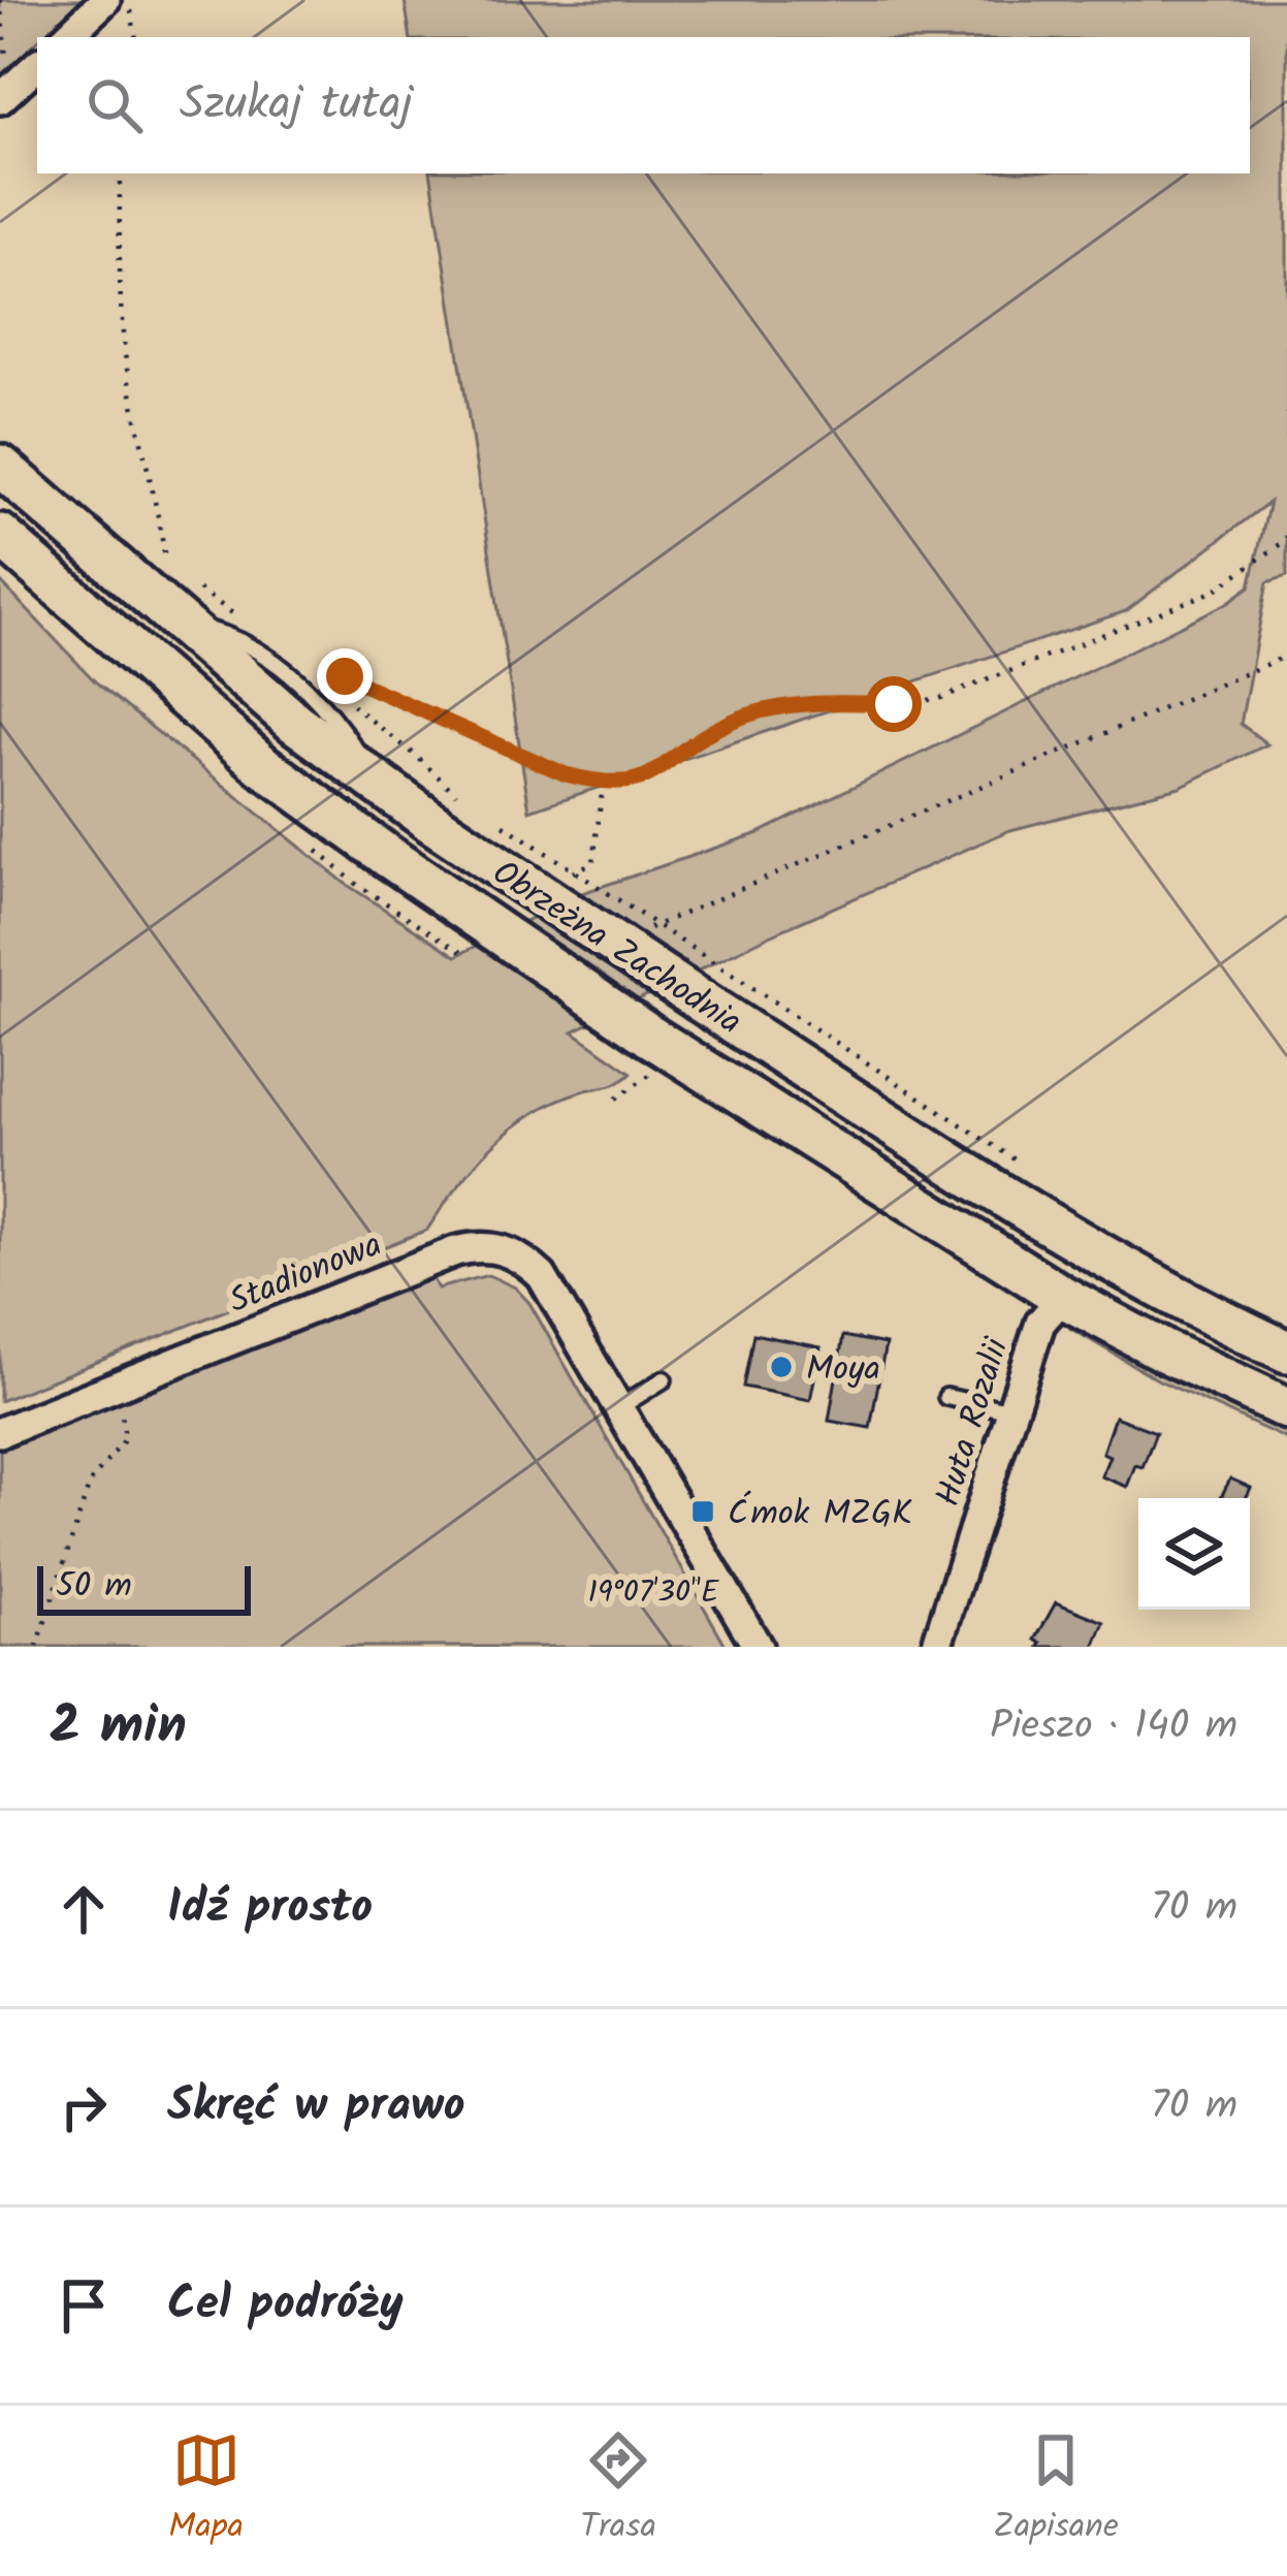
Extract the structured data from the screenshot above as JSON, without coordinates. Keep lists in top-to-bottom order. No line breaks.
{"streets":{"street":["Obrzeżna Zachodnia","Stadionowa","Huta Rozalii"]},"crossings":[["Obrzeżna Zachodnia","Huta Rozalii"]],"places":{"other":["Moya"],"transit":["Ćmok MZGK"]},"scale_bar":"50 m","page":{"search":"Szukaj tutaj","scale":"50 m","heading":["2 min","Pieszo · 140 m"],"list":[["Idź prosto","70 m"],["Skręć w prawo","70 m"],"Cel podróży"],"nav":["Mapa","Trasa","Zapisane"]},"coordinates":["19°07'30\"E"]}
